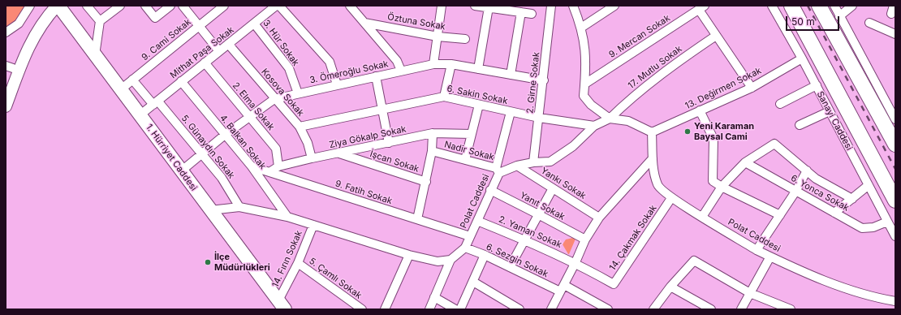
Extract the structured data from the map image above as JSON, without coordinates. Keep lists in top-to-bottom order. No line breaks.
{"streets":{"highway":["Sanayi Caddesi"],"main road":["1. Hürriyet Caddesi"],"street":["Öztuna Sokak","9. Mercan Sokak","9. Cami Sokak","3. Hür Sokak","Mithat Paşa Sokak","17. Mutlu Sokak","3. Ömeroğlu Sokak","2. Girne Sokak","13. Değirmen Sokak","Kosova Sokak","6. Sakin Sokak","2. Elma Sokak","Ziya Gökalp Sokak","4. Balkan Sokak","5. Günaydın Sokak","Nadir Sokak","İşcan Sokak","Yankı Sokak","9. Fatih Sokak","6. Yonca Sokak","Polat Caddesi","Yanıt Sokak","2. Yaman Sokak","14. Çakmak Sokak","14. Fırın Sokak","6. Sezgin Sokak","5. Çamlı Sokak"]},"crossings":[["9. Cami Sokak","5. Günaydın Sokak"],["9. Cami Sokak","1. Hürriyet Caddesi"],["3. Hür Sokak","Mithat Paşa Sokak"],["3. Hür Sokak","3. Ömeroğlu Sokak"],["Mithat Paşa Sokak","Kosova Sokak"],["Mithat Paşa Sokak","2. Elma Sokak"],["Mithat Paşa Sokak","4. Balkan Sokak"],["Mithat Paşa Sokak","5. Günaydın Sokak"],["Mithat Paşa Sokak","1. Hürriyet Caddesi"],["17. Mutlu Sokak","Polat Caddesi"],["3. Ömeroğlu Sokak","2. Girne Sokak"],["3. Ömeroğlu Sokak","Kosova Sokak"],["3. Ömeroğlu Sokak","2. Elma Sokak"],["3. Ömeroğlu Sokak","4. Balkan Sokak"],["3. Ömeroğlu Sokak","5. Günaydın Sokak"],["3. Ömeroğlu Sokak","1. Hürriyet Caddesi"],["2. Girne Sokak","6. Sakin Sokak"],["2. Girne Sokak","Polat Caddesi"],["13. Değirmen Sokak","Sanayi Caddesi"],["13. Değirmen Sokak","Polat Caddesi"],["Kosova Sokak","6. Sakin Sokak"],["Kosova Sokak","Ziya Gökalp Sokak"],["6. Sakin Sokak","Polat Caddesi"],["2. Elma Sokak","Ziya Gökalp Sokak"],["Sanayi Caddesi","6. Yonca Sokak"],["Ziya Gökalp Sokak","İşcan Sokak"],["Ziya Gökalp Sokak","9. Fatih Sokak"],["4. Balkan Sokak","9. Fatih Sokak"],["Nadir Sokak","Polat Caddesi"],["1. Hürriyet Caddesi","14. Fırın Sokak"],["Yankı Sokak","Polat Caddesi"],["9. Fatih Sokak","Polat Caddesi"],["Polat Caddesi","Yanıt Sokak"],["Polat Caddesi","2. Yaman Sokak"],["Polat Caddesi","14. Çakmak Sokak"],["Polat Caddesi","6. Sezgin Sokak"],["2. Yaman Sokak","14. Çakmak Sokak"],["14. Fırın Sokak","5. Çamlı Sokak"]],"places":["Yeni Karaman Baysal Cami","İlçe Müdürlükleri"],"scale_bar":"50 m"}
